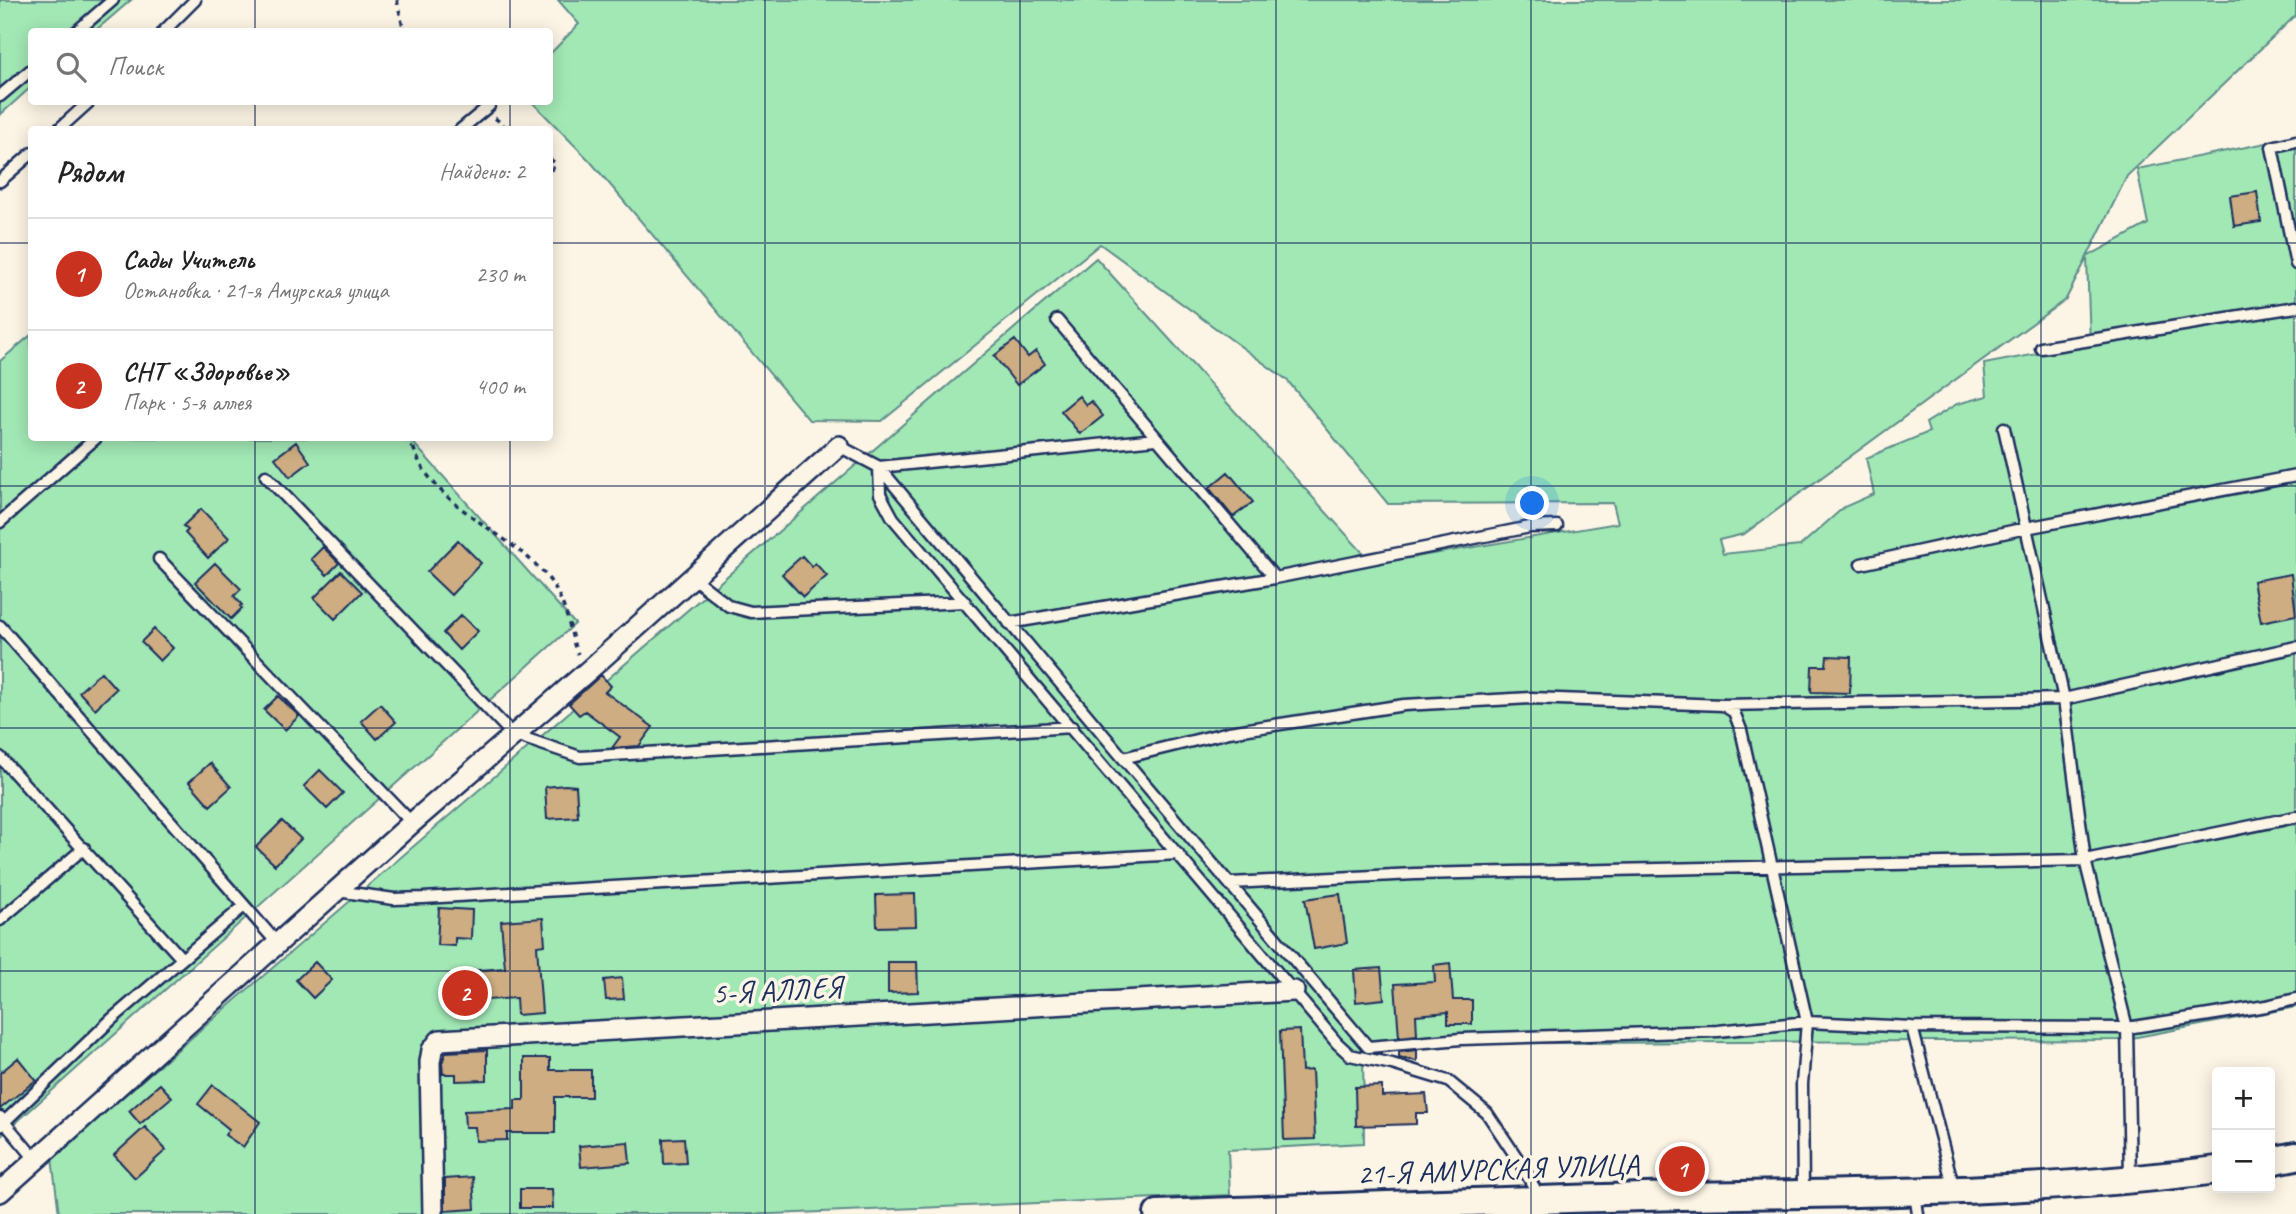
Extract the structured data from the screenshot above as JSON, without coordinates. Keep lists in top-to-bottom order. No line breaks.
{"streets":{"main road":["21-Я АМУРСКАЯ УЛИЦА"],"street":["5-Я АЛЛЕЯ"]},"page":{"search":"Поиск","heading":["Рядом","Найдено: 2"],"list":[{"mark":"1","name":"Сады Учитель","note":"Остановка · 21-я Амурская улица","value":"230 m"},{"mark":"2","name":"СНТ «Здоровье»","note":"Парк · 5-я аллея","value":"400 m"}],"pins":["2","1"],"map_buttons":["+","−"]}}
